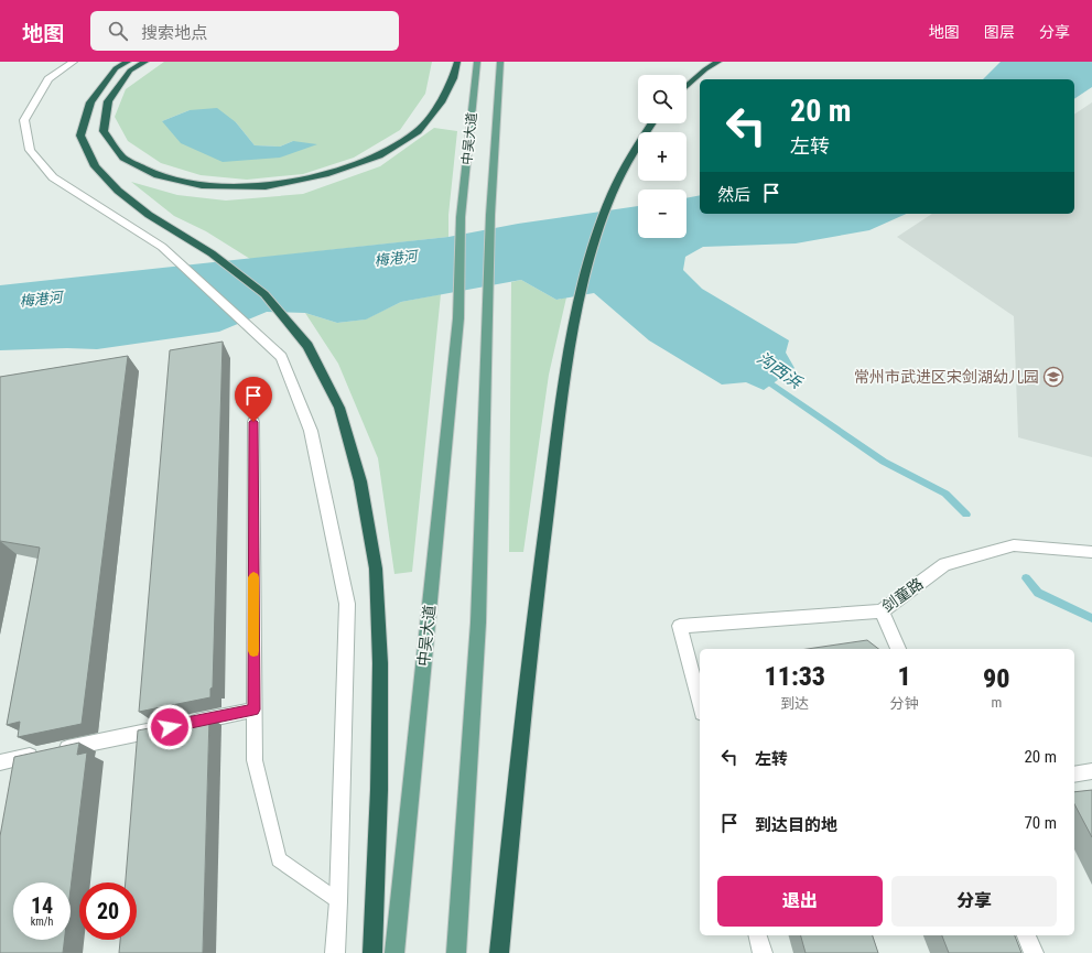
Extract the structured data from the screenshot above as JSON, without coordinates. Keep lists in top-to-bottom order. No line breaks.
{"streets":{"main road":["中吴大道"],"street":["剑童路"]},"water":["梅港河","沟西浜"],"places":{"school or university":["常州市武进区宋剑湖幼儿园"]},"page":{"header":"地图","search":"搜索地点","nav":["地图","图层","分享"],"map_buttons":["+","−"],"turn":["20 m","左转"],"then":"然后","eta":["11:33","到达","1","分钟","90","m"],"list":[{"name":"左转","value":"20 m"},{"name":"到达目的地","value":"70 m"}],"buttons":["退出","分享"],"speed":"14 km/h","limit":"20"}}
